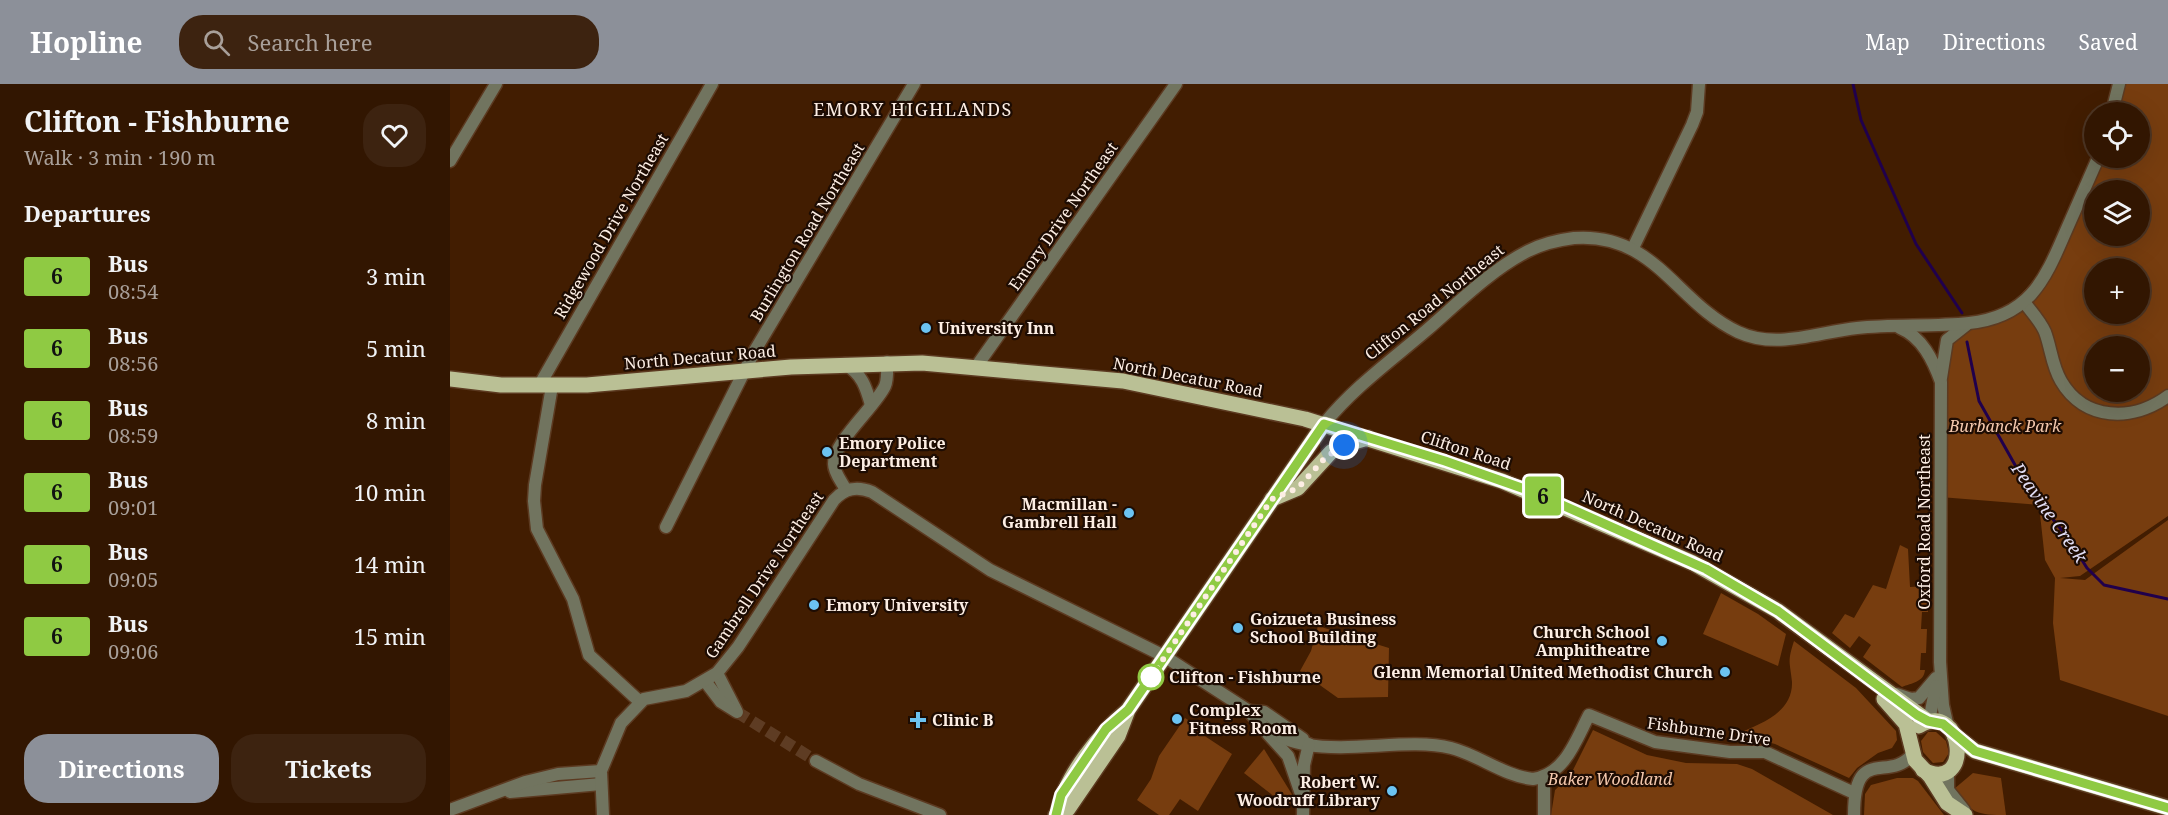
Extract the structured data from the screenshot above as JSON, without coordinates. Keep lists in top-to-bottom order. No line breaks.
{"streets":{"main road":["North Decatur Road","Clifton Road"],"street":["Emory Drive Northeast","Ridgewood Drive Northeast","Burlington Road Northeast","Clifton Road Northeast","Oxford Road Northeast","Gambrell Drive Northeast","Fishburne Drive"]},"crossings":[["Emory Drive Northeast","North Decatur Road"],["Ridgewood Drive Northeast","North Decatur Road"],["Ridgewood Drive Northeast","Gambrell Drive Northeast"],["Burlington Road Northeast","North Decatur Road"],["Clifton Road Northeast","North Decatur Road"],["Clifton Road Northeast","Oxford Road Northeast"],["North Decatur Road","Clifton Road"]],"districts":["EMORY HIGHLANDS"],"water":["Peavine Creek"],"parks":["Burbanck Park","Baker Woodland"],"places":{"other":["University Inn","Emory Police Department","Macmillan - Gambrell Hall","Emory University","Goizueta Business School Building","Church School Amphitheatre","Glenn Memorial United Methodist Church","Clifton - Fishburne","Complex Fitness Room","Robert W. Woodruff Library"],"health":["Clinic B"]},"lines":["bus line 6"],"page":{"header":"Hopline","search":"Search here","nav":["Map","Directions","Saved"],"heading":[["Clifton - Fishburne","Walk · 3 min · 190 m"],"Departures"],"on_map":"6","map_buttons":["+","−"],"list":[{"mark":"6","name":"Bus","note":"08:54","value":"3 min"},{"mark":"6","name":"Bus","note":"08:56","value":"5 min"},{"mark":"6","name":"Bus","note":"08:59","value":"8 min"},{"mark":"6","name":"Bus","note":"09:01","value":"10 min"},{"mark":"6","name":"Bus","note":"09:05","value":"14 min"},{"mark":"6","name":"Bus","note":"09:06","value":"15 min"}],"buttons":["Directions","Tickets"]}}
